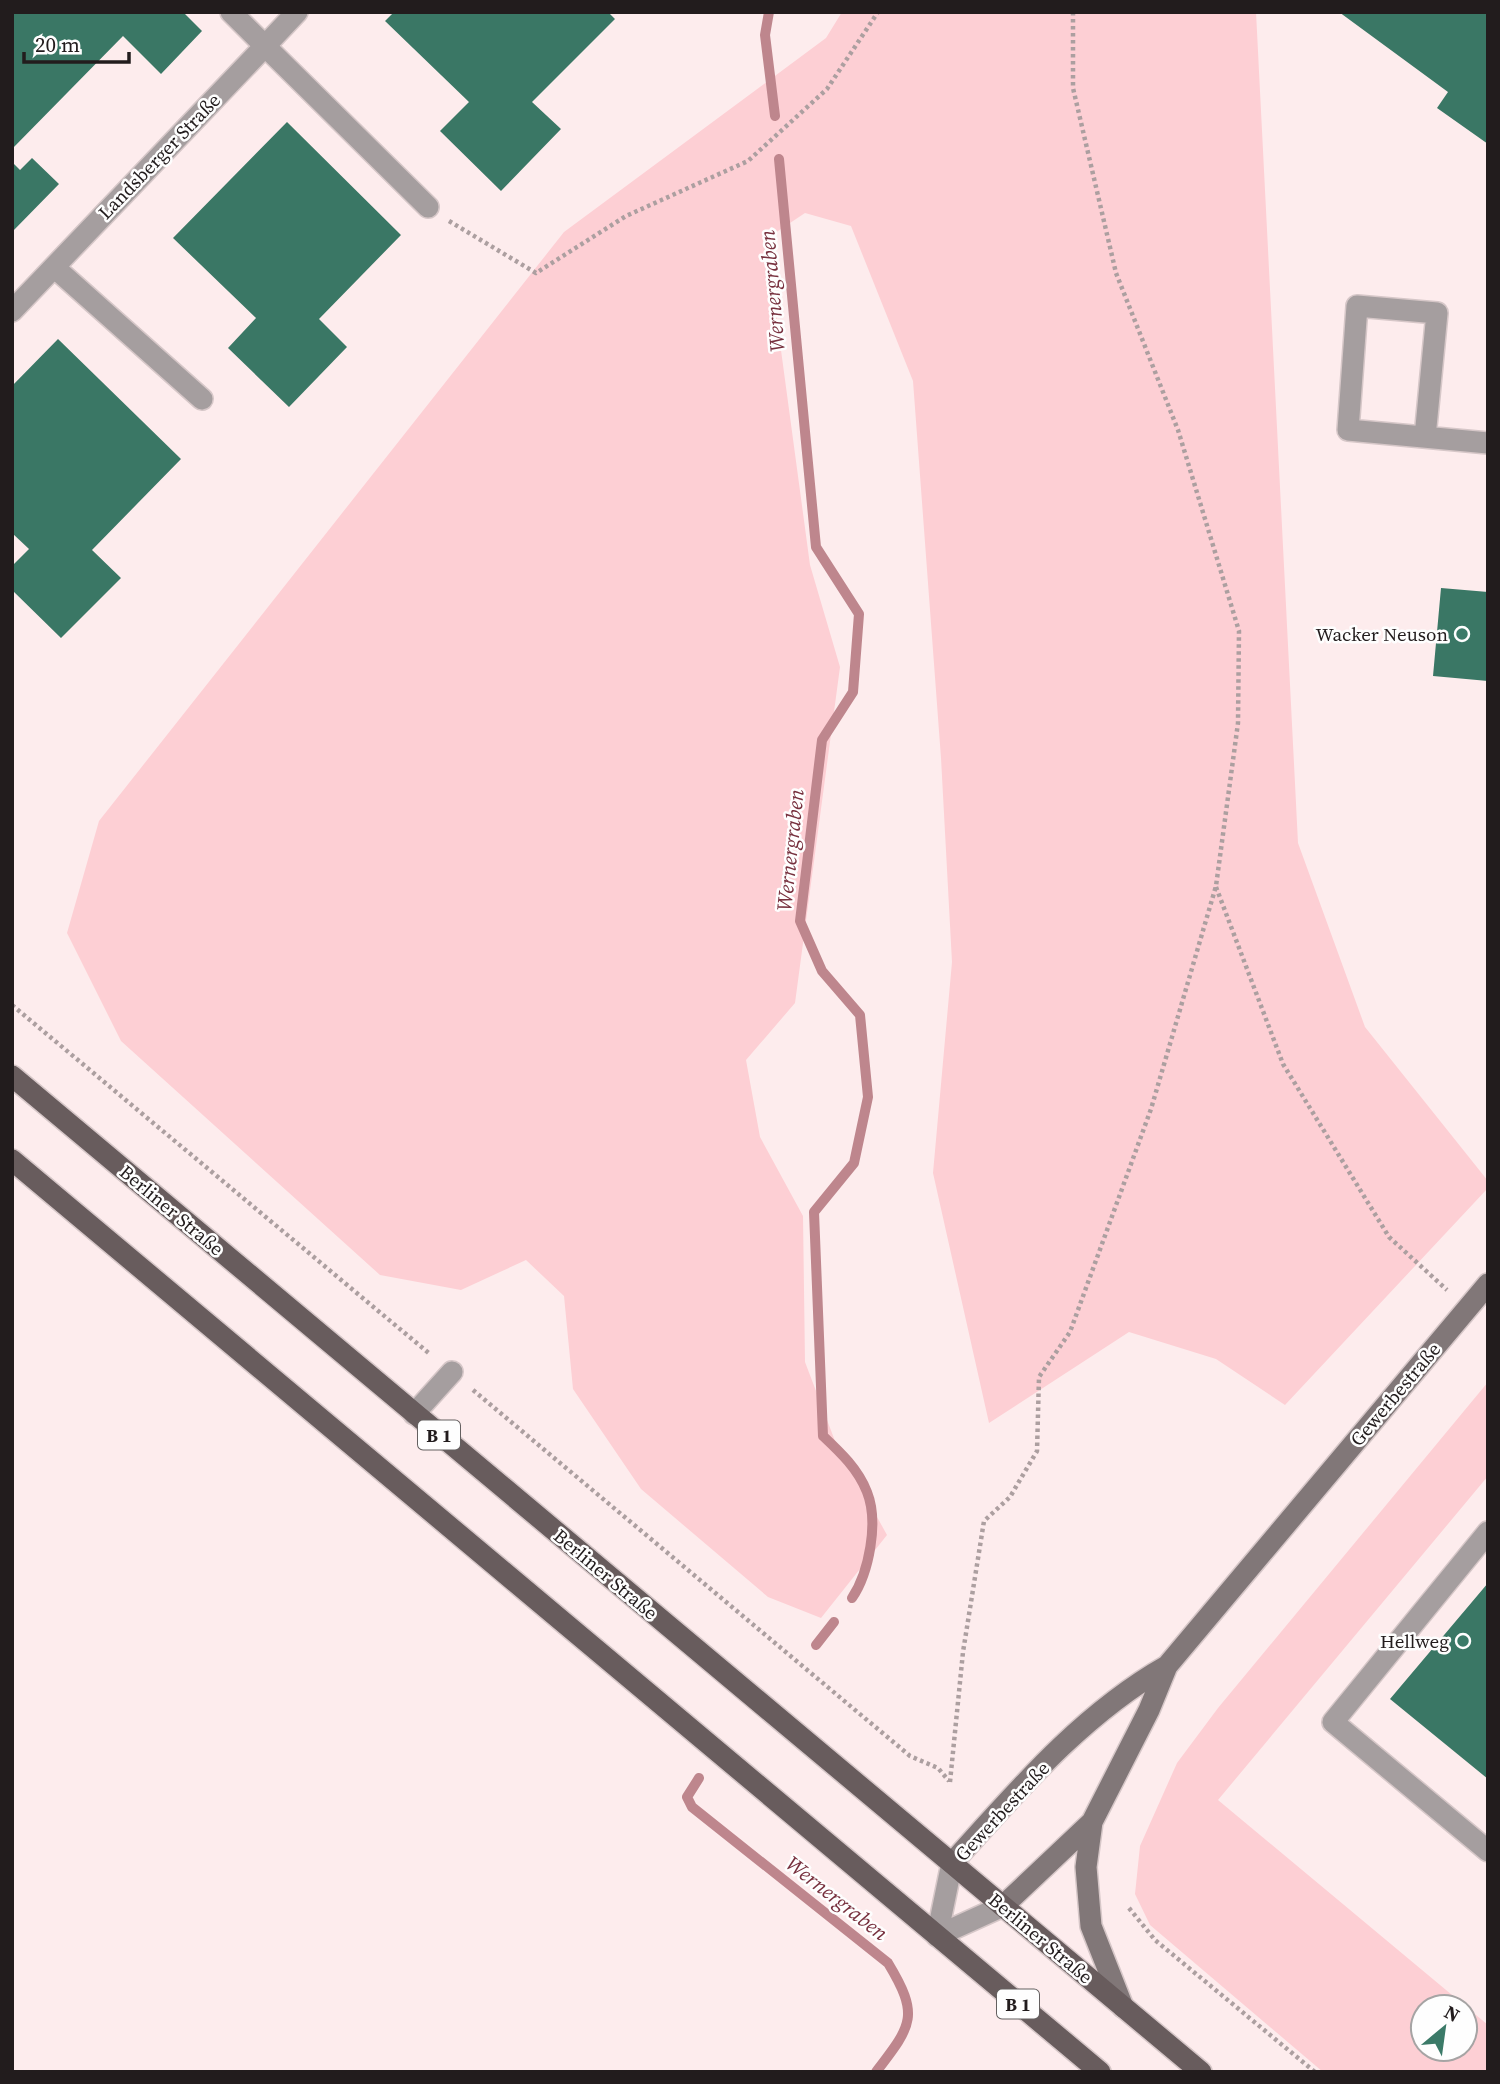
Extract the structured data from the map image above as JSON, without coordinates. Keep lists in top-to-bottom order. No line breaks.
{"streets":{"main road":["Berliner Straße","B 1"],"street":["Landsberger Straße","Gewerbestraße"]},"crossings":[["Berliner Straße","Gewerbestraße"],["Gewerbestraße","B 1"]],"water":["Wernergraben"],"places":["Wacker Neuson","Hellweg"],"scale_bar":"20 m","north":"top right"}
